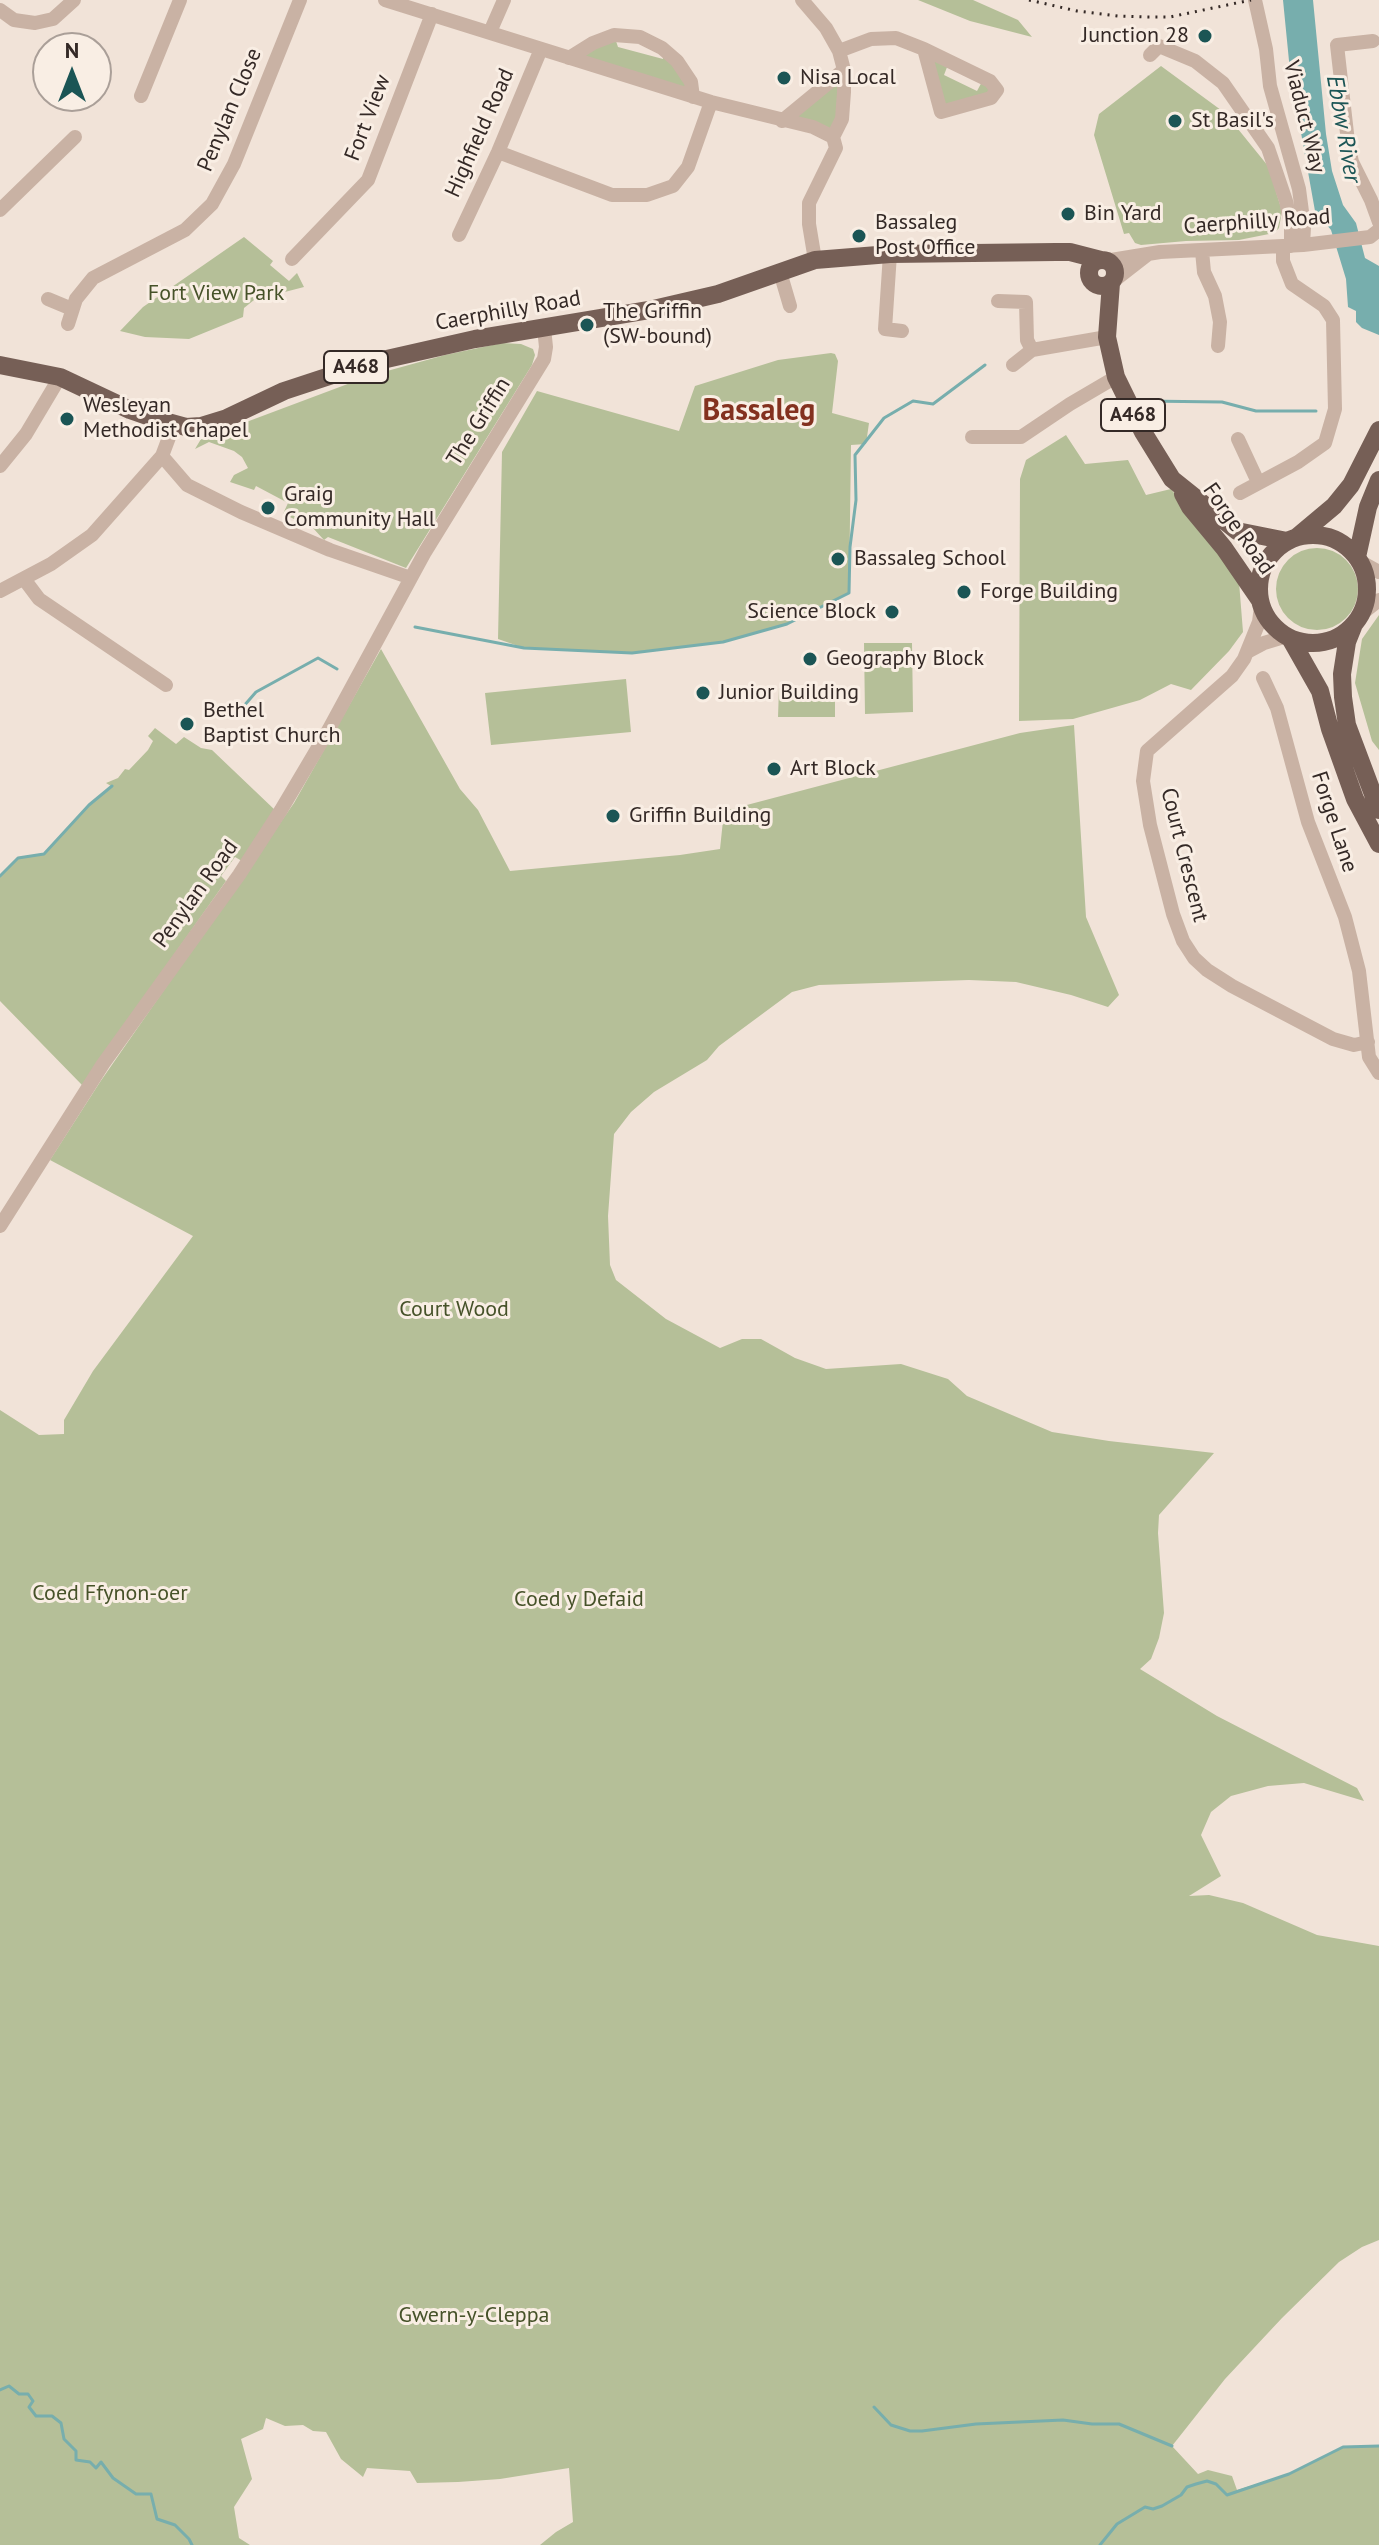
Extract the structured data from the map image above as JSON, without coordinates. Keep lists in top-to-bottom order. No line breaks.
{"streets":{"main road":["Caerphilly Road","A468","Forge Road"],"street":["Penylan Close","Viaduct Way","Fort View","Highfield Road","The Griffin","Forge Lane","Court Crescent","Penylan Road"]},"crossings":[["Viaduct Way","Caerphilly Road"],["Caerphilly Road","The Griffin"],["Caerphilly Road","Forge Road"],["The Griffin","Penylan Road"],["Forge Road","Court Crescent"],["Forge Lane","Court Crescent"]],"districts":["Bassaleg"],"water":["Ebbw River"],"parks":["Fort View Park","Court Wood","Coed Ffynon-oer","Coed y Defaid","Gwern-y-Cleppa"],"places":["Junction 28","Nisa Local","St Basil's","Bin Yard","Bassaleg Post Office","The Griffin (SW-bound)","Wesleyan Methodist Chapel","Graig Community Hall","Bassaleg School","Forge Building","Science Block","Geography Block","Junior Building","Bethel Baptist Church","Art Block","Griffin Building"],"north":"top"}
